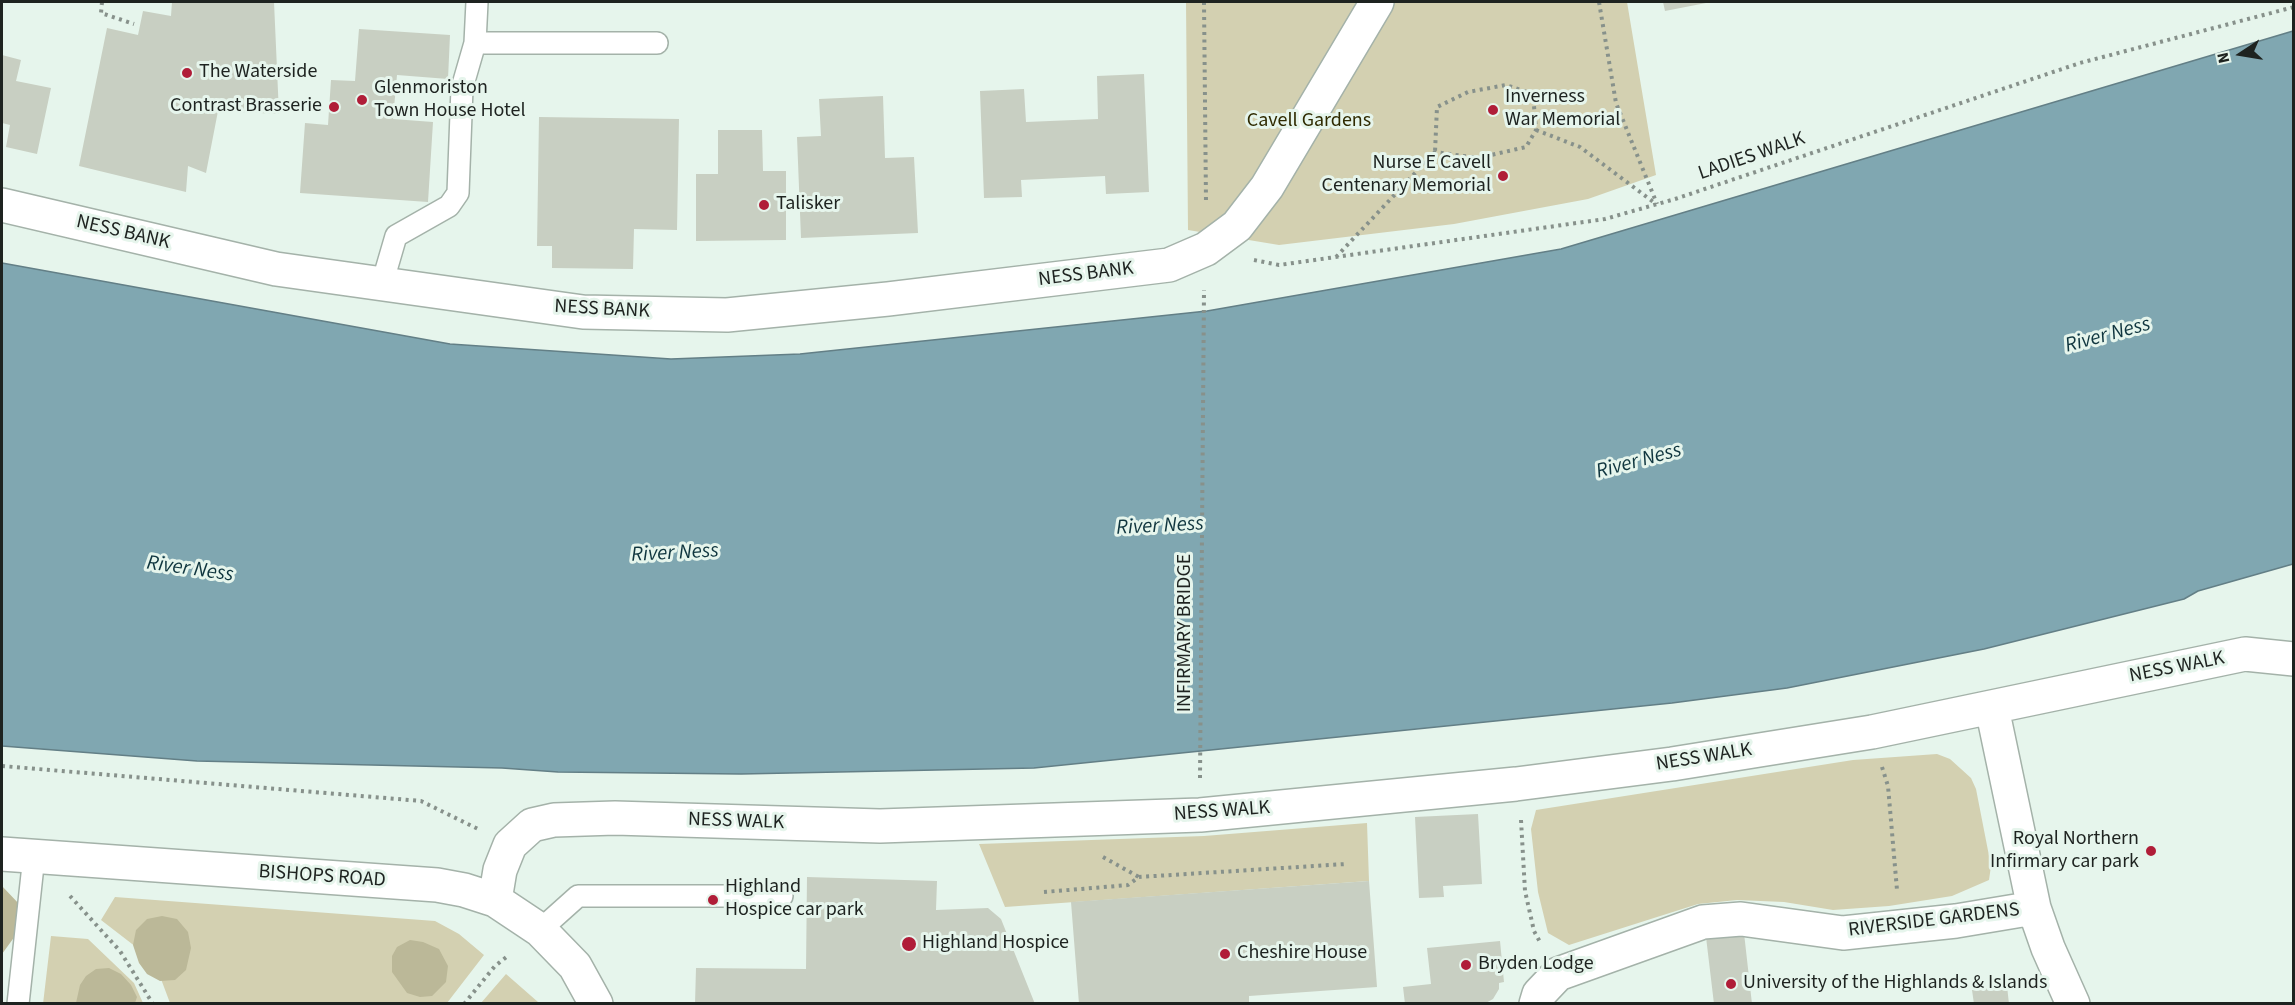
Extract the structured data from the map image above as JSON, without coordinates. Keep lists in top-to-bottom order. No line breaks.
{"streets":{"street":["NESS BANK","NESS WALK","BISHOPS ROAD","RIVERSIDE GARDENS"],"path":["LADIES WALK","INFIRMARY BRIDGE"]},"crossings":[["LADIES WALK","NESS BANK"],["NESS WALK","BISHOPS ROAD"]],"water":["River Ness"],"parks":["Cavell Gardens"],"places":["The Waterside","Glenmoriston Town House Hotel","Contrast Brasserie","Inverness War Memorial","Nurse E Cavell Centenary Memorial","Talisker","Royal Northern Infirmary car park","Highland Hospice car park","Highland Hospice","Cheshire House","Bryden Lodge","University of the Highlands & Islands"],"north":"left"}
